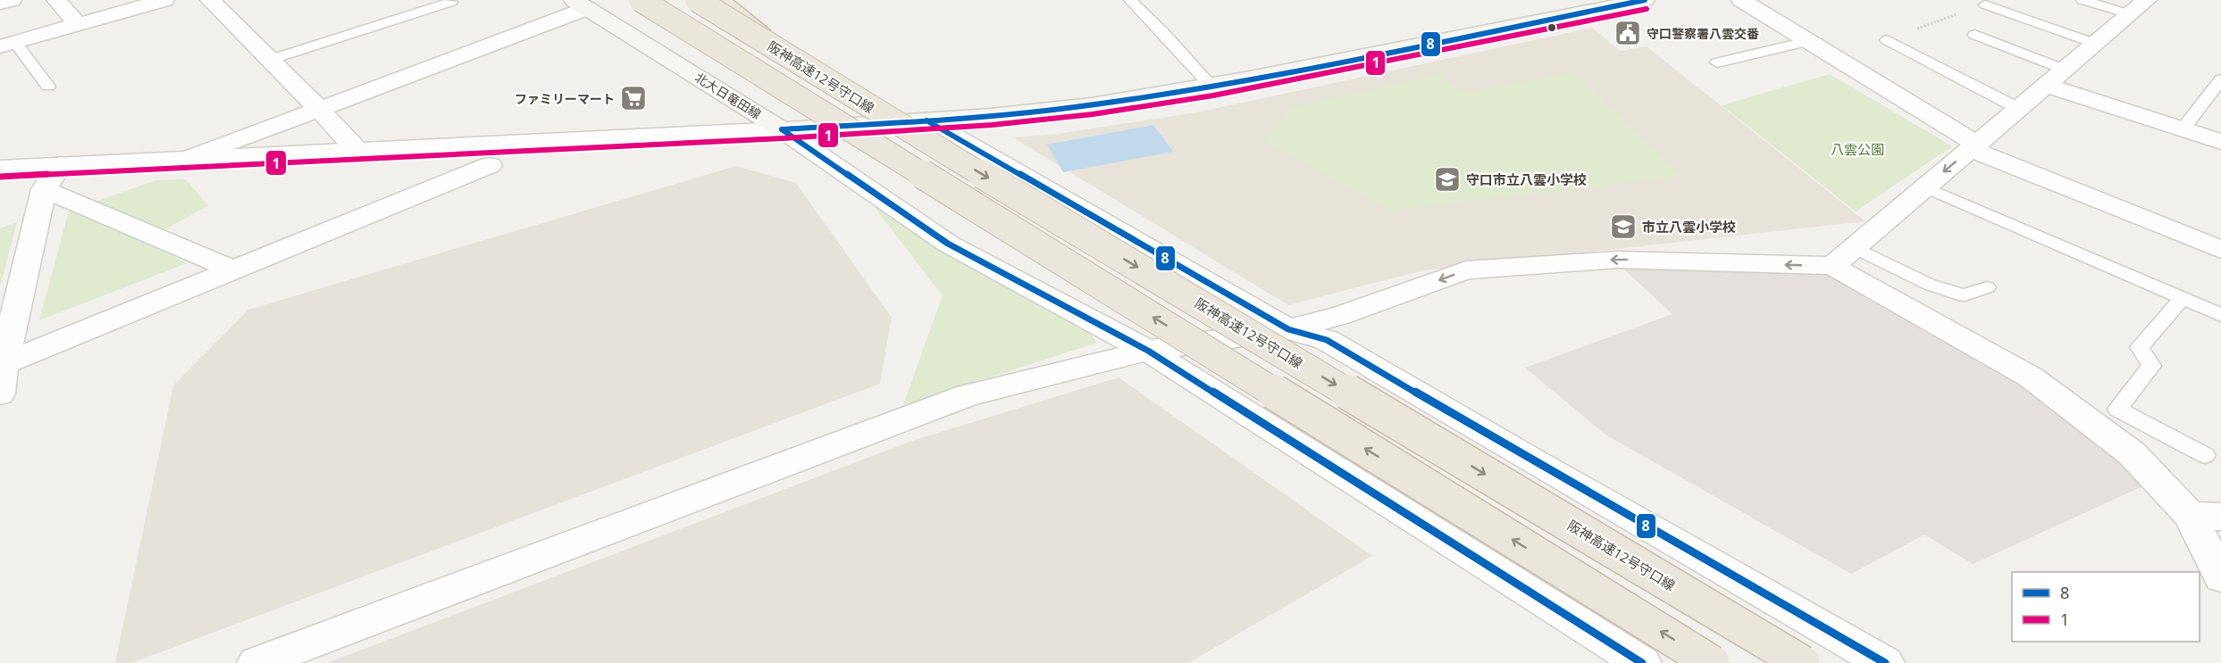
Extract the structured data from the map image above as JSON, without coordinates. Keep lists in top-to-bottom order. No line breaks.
{"streets":{"highway":["阪神高速12号守口線"],"main road":["北大日竜田線"]},"parks":["八雲公園"],"places":{"public building":["守口警察署八雲交番"],"supermarket":["ファミリーマート"],"school or university":["守口市立八雲小学校","市立八雲小学校"]},"lines":["transit line 8","transit line 1"],"legend":["8","1"]}
